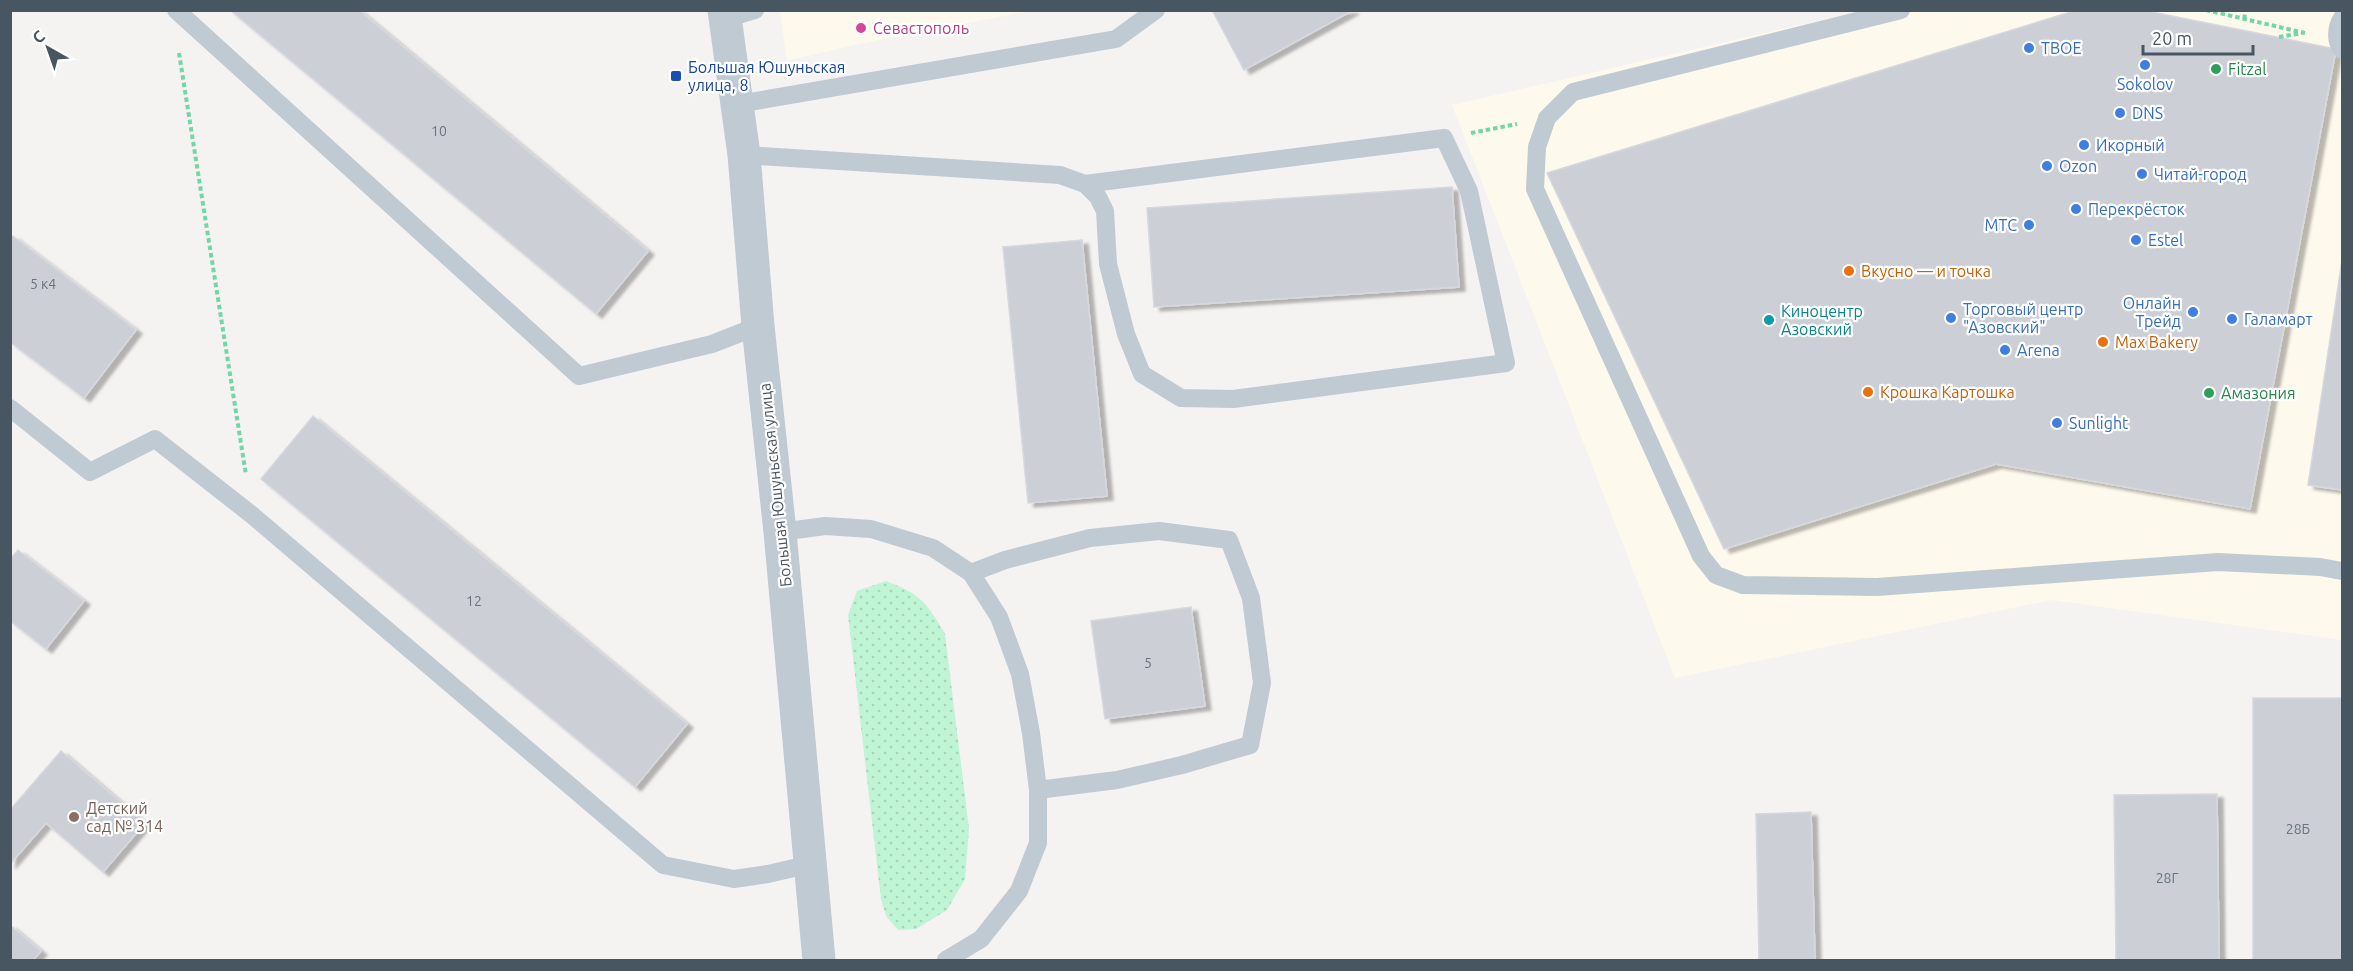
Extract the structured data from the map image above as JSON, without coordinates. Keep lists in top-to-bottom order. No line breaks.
{"streets":{"street":["Большая Юшуньская улица"]},"places":{"other":["Севастополь","ТВОЕ","Sokolov","Fitzal","DNS","Икорный","Ozon","Читай-город","Перекрёсток","МТС","Estel","Вкусно — и точка","Онлайн Трейд","Торговый центр \"Азовский\"","Галамарт","Киноцентр Азовский","Max Bakery","Arena","Крошка Картошка","Амазония","Sunlight","Детский сад № 314"],"transit":["Большая Юшуньская улица, 8"]},"house_numbers":["10","5 к4","12","5","28Б","28Г"],"scale_bar":"20 m","north":"top left"}
